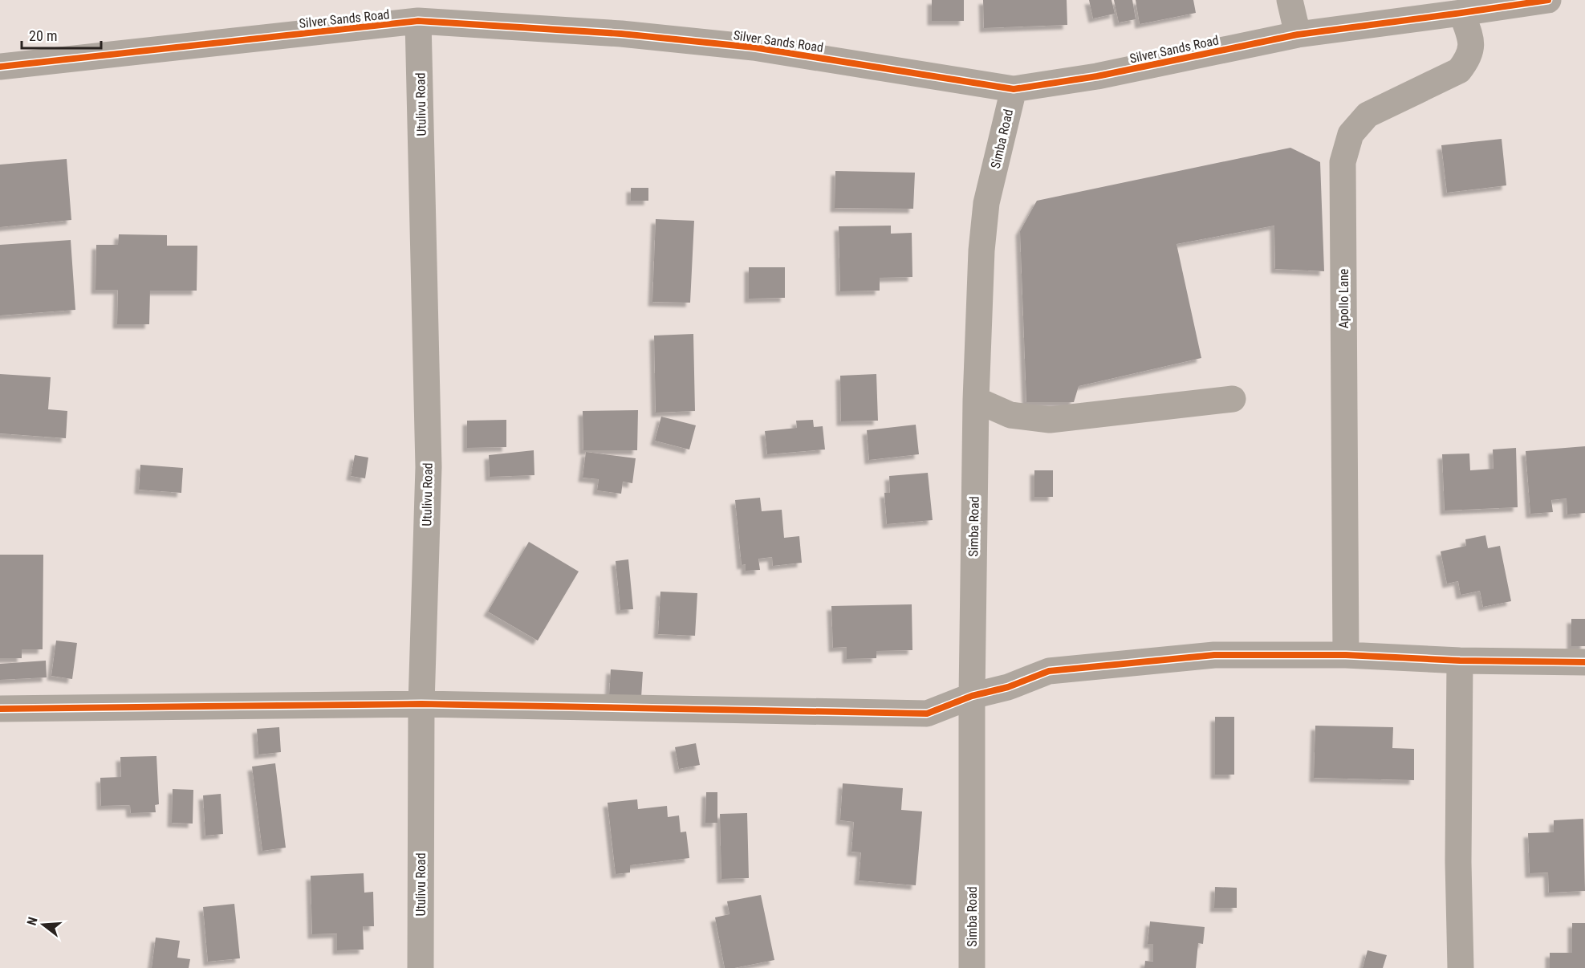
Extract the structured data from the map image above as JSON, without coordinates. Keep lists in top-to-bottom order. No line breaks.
{"streets":{"street":["Silver Sands Road","Utulivu Road","Simba Road","Apollo Lane"]},"crossings":[["Silver Sands Road","Utulivu Road"],["Silver Sands Road","Simba Road"],["Silver Sands Road","Apollo Lane"]],"scale_bar":"20 m","north":"left"}
